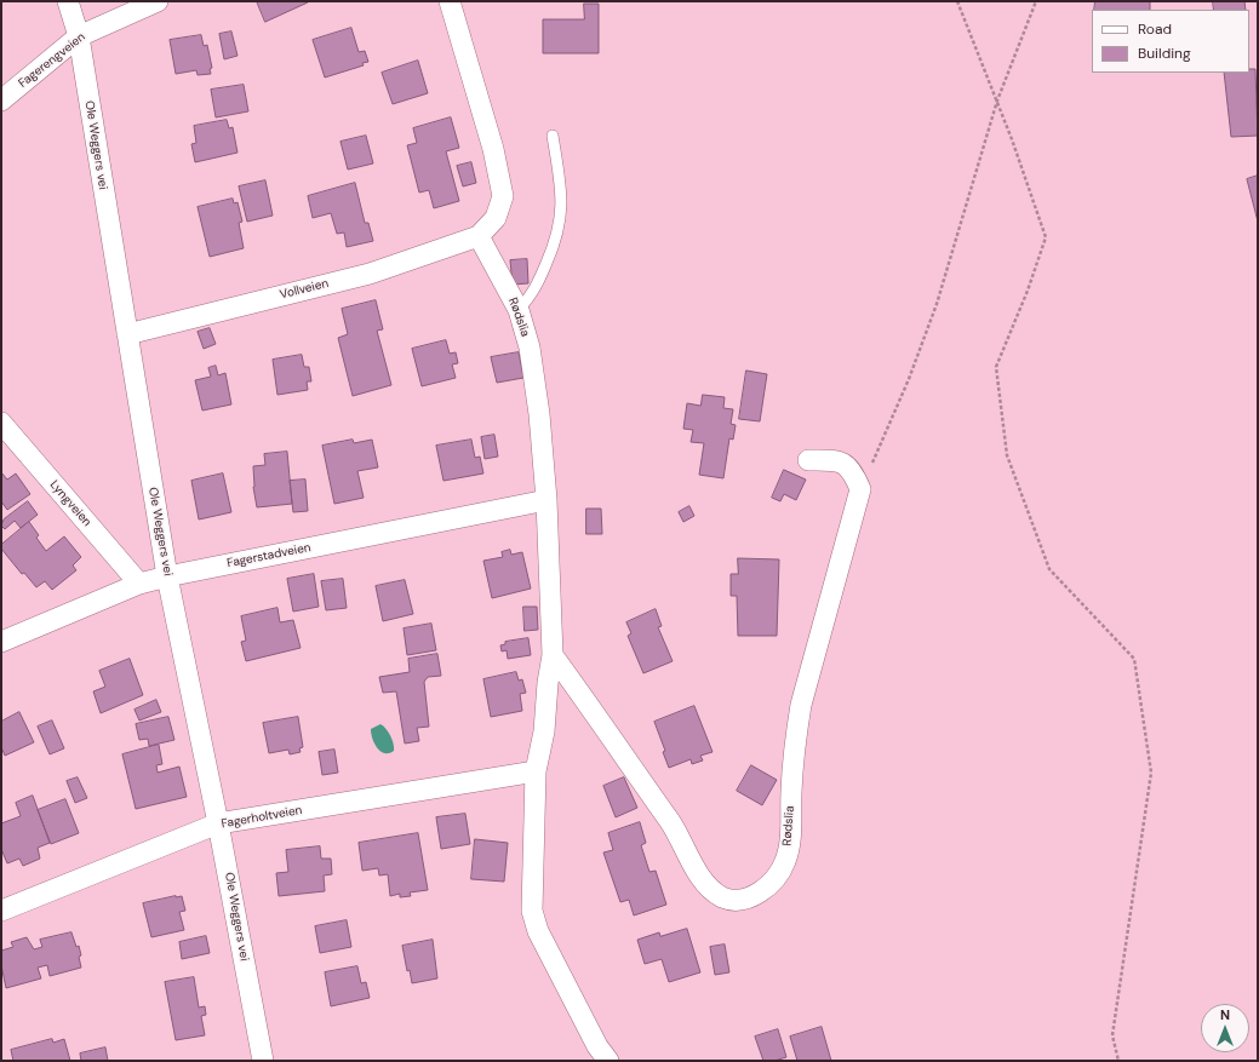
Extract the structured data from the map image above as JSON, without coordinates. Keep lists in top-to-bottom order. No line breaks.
{"streets":{"street":["Fagerengveien","Ole Weggers vei","Vollveien","Rødslia","Lyngveien","Fagerstadveien","Fagerholtveien"]},"crossings":[["Fagerengveien","Ole Weggers vei"],["Ole Weggers vei","Vollveien"],["Ole Weggers vei","Fagerstadveien"],["Ole Weggers vei","Fagerholtveien"],["Vollveien","Rødslia"],["Rødslia","Fagerstadveien"],["Rødslia","Fagerholtveien"],["Lyngveien","Fagerstadveien"]],"legend":["Road","Building"],"north":"top"}
